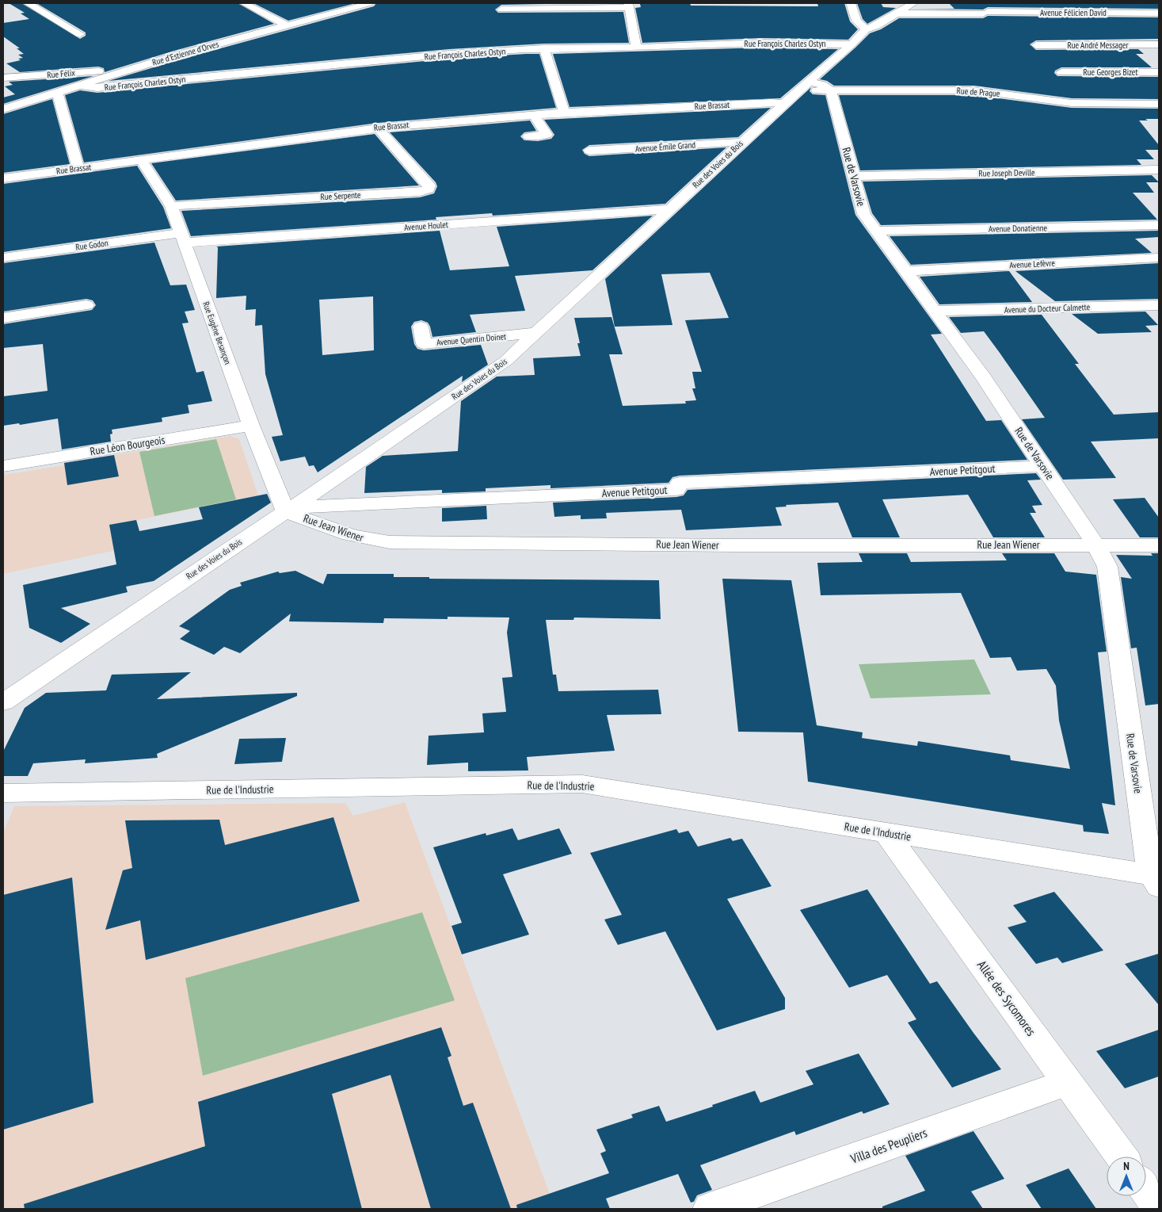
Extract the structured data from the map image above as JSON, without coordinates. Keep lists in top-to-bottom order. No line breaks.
{"streets":{"street":["Avenue Félicien David","Rue François Charles Ostyn","Rue André Messager","Rue d'Estienne d'Orves","Rue Georges Bizet","Rue Félix","Rue de Prague","Rue Brassat","Avenue Émile Grand","Rue des Voies du Bois","Rue Joseph Deville","Rue de Varsovie","Rue Serpente","Avenue Houlet","Avenue Donatienne","Rue Godon","Avenue Lefèvre","Avenue du Docteur Calmette","Rue Eugène Besançon","Avenue Quentin Doinet","Rue Léon Bourgeois","Avenue Petitgout","Rue Jean Wiener","Rue de l'Industrie","Allée des Sycomores","Villa des Peupliers"]},"crossings":[["Avenue Félicien David","Rue des Voies du Bois"],["Rue François Charles Ostyn","Rue d'Estienne d'Orves"],["Rue François Charles Ostyn","Rue des Voies du Bois"],["Rue d'Estienne d'Orves","Rue Félix"],["Rue de Prague","Rue des Voies du Bois"],["Rue de Prague","Rue de Varsovie"],["Rue Brassat","Rue des Voies du Bois"],["Rue Brassat","Rue Serpente"],["Rue Brassat","Rue Eugène Besançon"],["Avenue Émile Grand","Rue des Voies du Bois"],["Rue des Voies du Bois","Avenue Houlet"],["Rue des Voies du Bois","Rue Eugène Besançon"],["Rue des Voies du Bois","Avenue Quentin Doinet"],["Rue des Voies du Bois","Avenue Petitgout"],["Rue des Voies du Bois","Rue Jean Wiener"],["Rue Joseph Deville","Rue de Varsovie"],["Rue de Varsovie","Avenue Donatienne"],["Rue de Varsovie","Avenue Lefèvre"],["Rue de Varsovie","Avenue du Docteur Calmette"],["Rue de Varsovie","Avenue Petitgout"],["Rue de Varsovie","Rue Jean Wiener"],["Rue de Varsovie","Rue de l'Industrie"],["Rue Serpente","Rue Eugène Besançon"],["Avenue Houlet","Rue Godon"],["Avenue Houlet","Rue Eugène Besançon"],["Rue Godon","Rue Eugène Besançon"],["Rue Eugène Besançon","Rue Léon Bourgeois"],["Rue Eugène Besançon","Avenue Petitgout"],["Rue Eugène Besançon","Rue Jean Wiener"],["Avenue Petitgout","Rue Jean Wiener"],["Rue de l'Industrie","Allée des Sycomores"],["Allée des Sycomores","Villa des Peupliers"]],"north":"top"}
